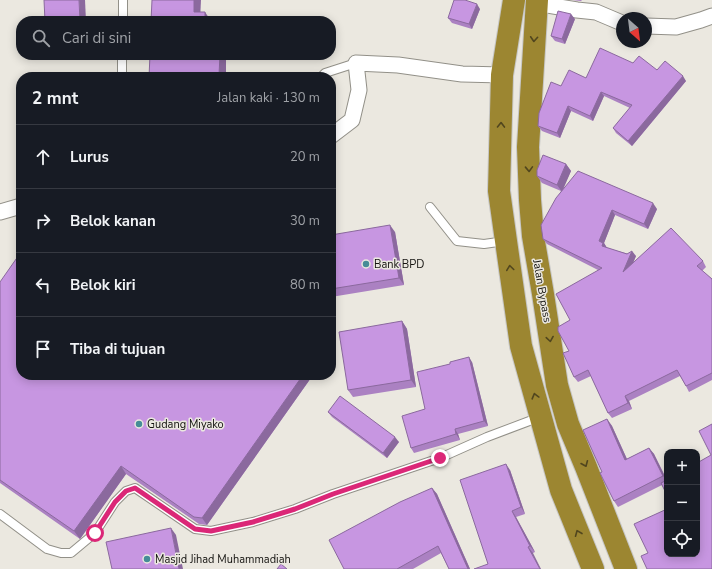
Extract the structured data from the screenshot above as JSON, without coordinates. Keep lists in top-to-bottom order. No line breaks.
{"streets":{"highway":["Jalan Bypass"]},"places":["Bank BPD","Gudang Miyako","Masjid Jihad Muhammadiah"],"north":"bottom right","page":{"search":"Cari di sini","heading":["2 mnt","Jalan kaki · 130 m"],"list":[["Lurus","20 m"],["Belok kanan","30 m"],["Belok kiri","80 m"],"Tiba di tujuan"],"map_buttons":["+","−"]}}
